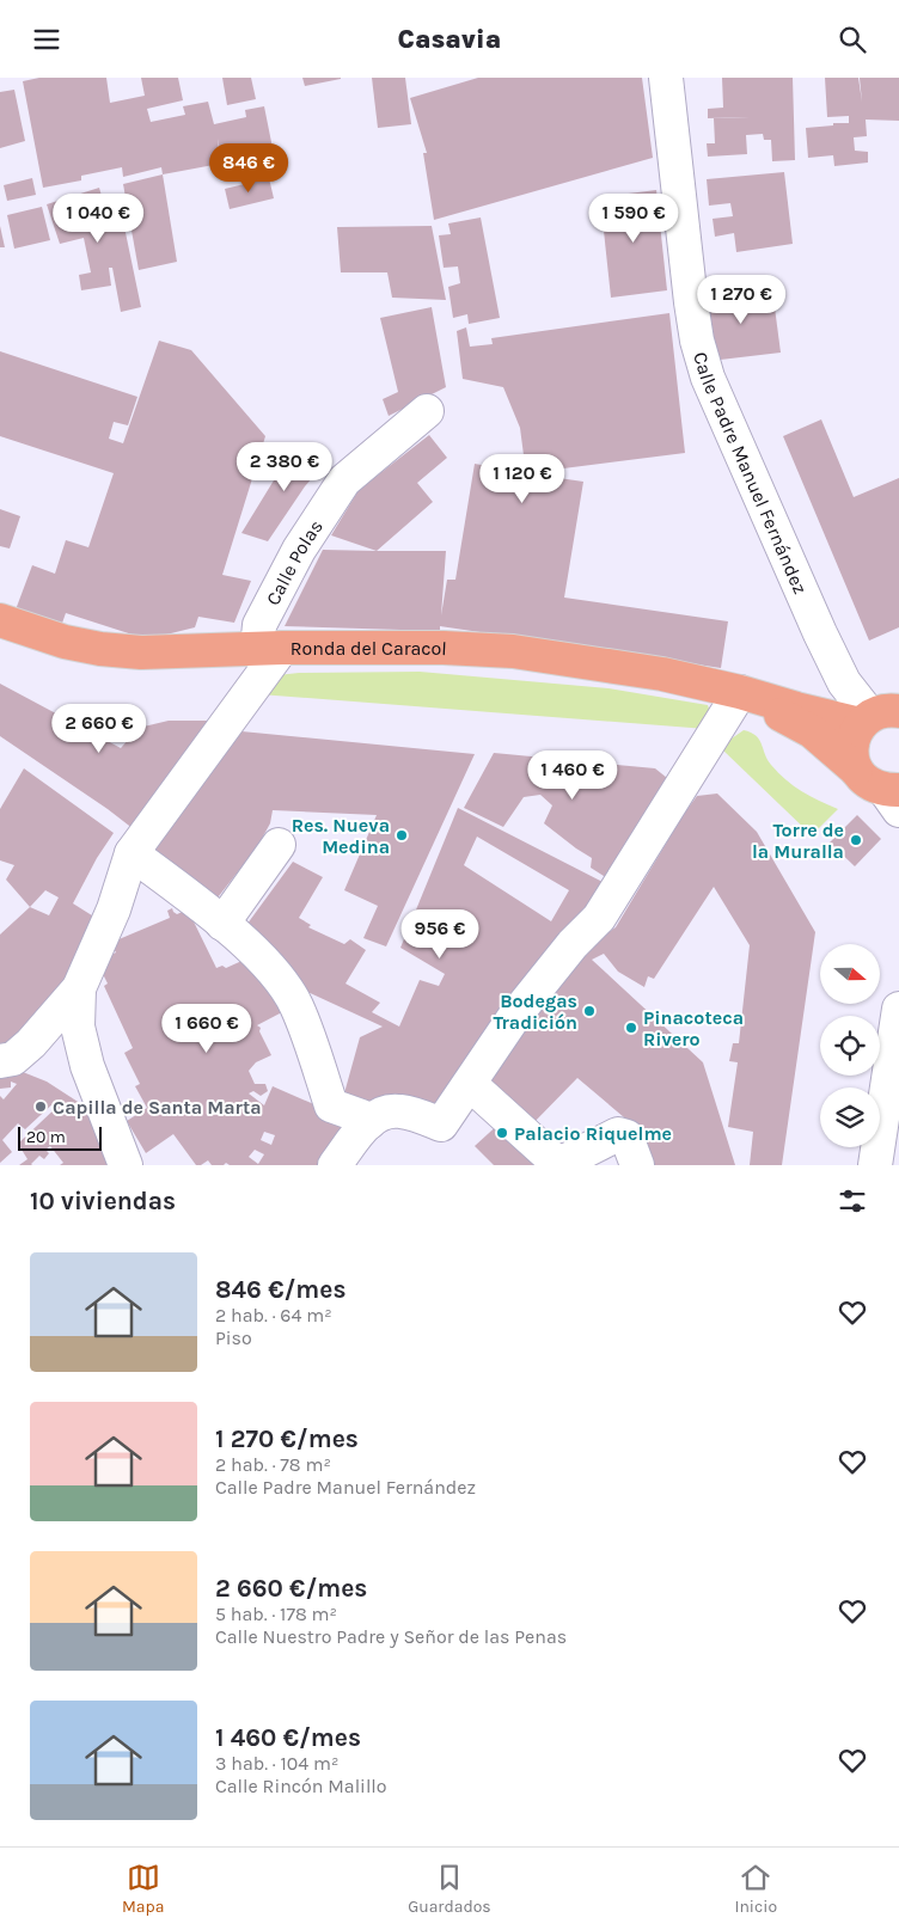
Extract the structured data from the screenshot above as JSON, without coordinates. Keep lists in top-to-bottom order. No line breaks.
{"streets":{"main road":["Ronda del Caracol"],"street":["Calle Padre Manuel Fernández","Calle Polas"]},"crossings":[["Calle Padre Manuel Fernández","Ronda del Caracol"],["Calle Polas","Ronda del Caracol"]],"places":["Res. Nueva Medina","Torre de la Muralla","Bodegas Tradición","Pinacoteca Rivero","Capilla de Santa Marta","Palacio Riquelme"],"scale_bar":"20 m","north":"right","page":{"header":"Casavia","price":["846 €","1 040 €","1 590 €","1 270 €","2 380 €","1 120 €","2 660 €","1 460 €","956 €","1 660 €"],"scale":"20 m","heading":"10 viviendas","list":[{"name":"846 €/mes","note":"2 hab. · 64 m² · Piso"},{"name":"1 270 €/mes","note":"2 hab. · 78 m² · Calle Padre Manuel Fernández"},{"name":"2 660 €/mes","note":"5 hab. · 178 m² · Calle Nuestro Padre y Señor de las Penas"},{"name":"1 460 €/mes","note":"3 hab. · 104 m² · Calle Rincón Malillo"}],"tabs":["Mapa","Guardados","Inicio"]}}
